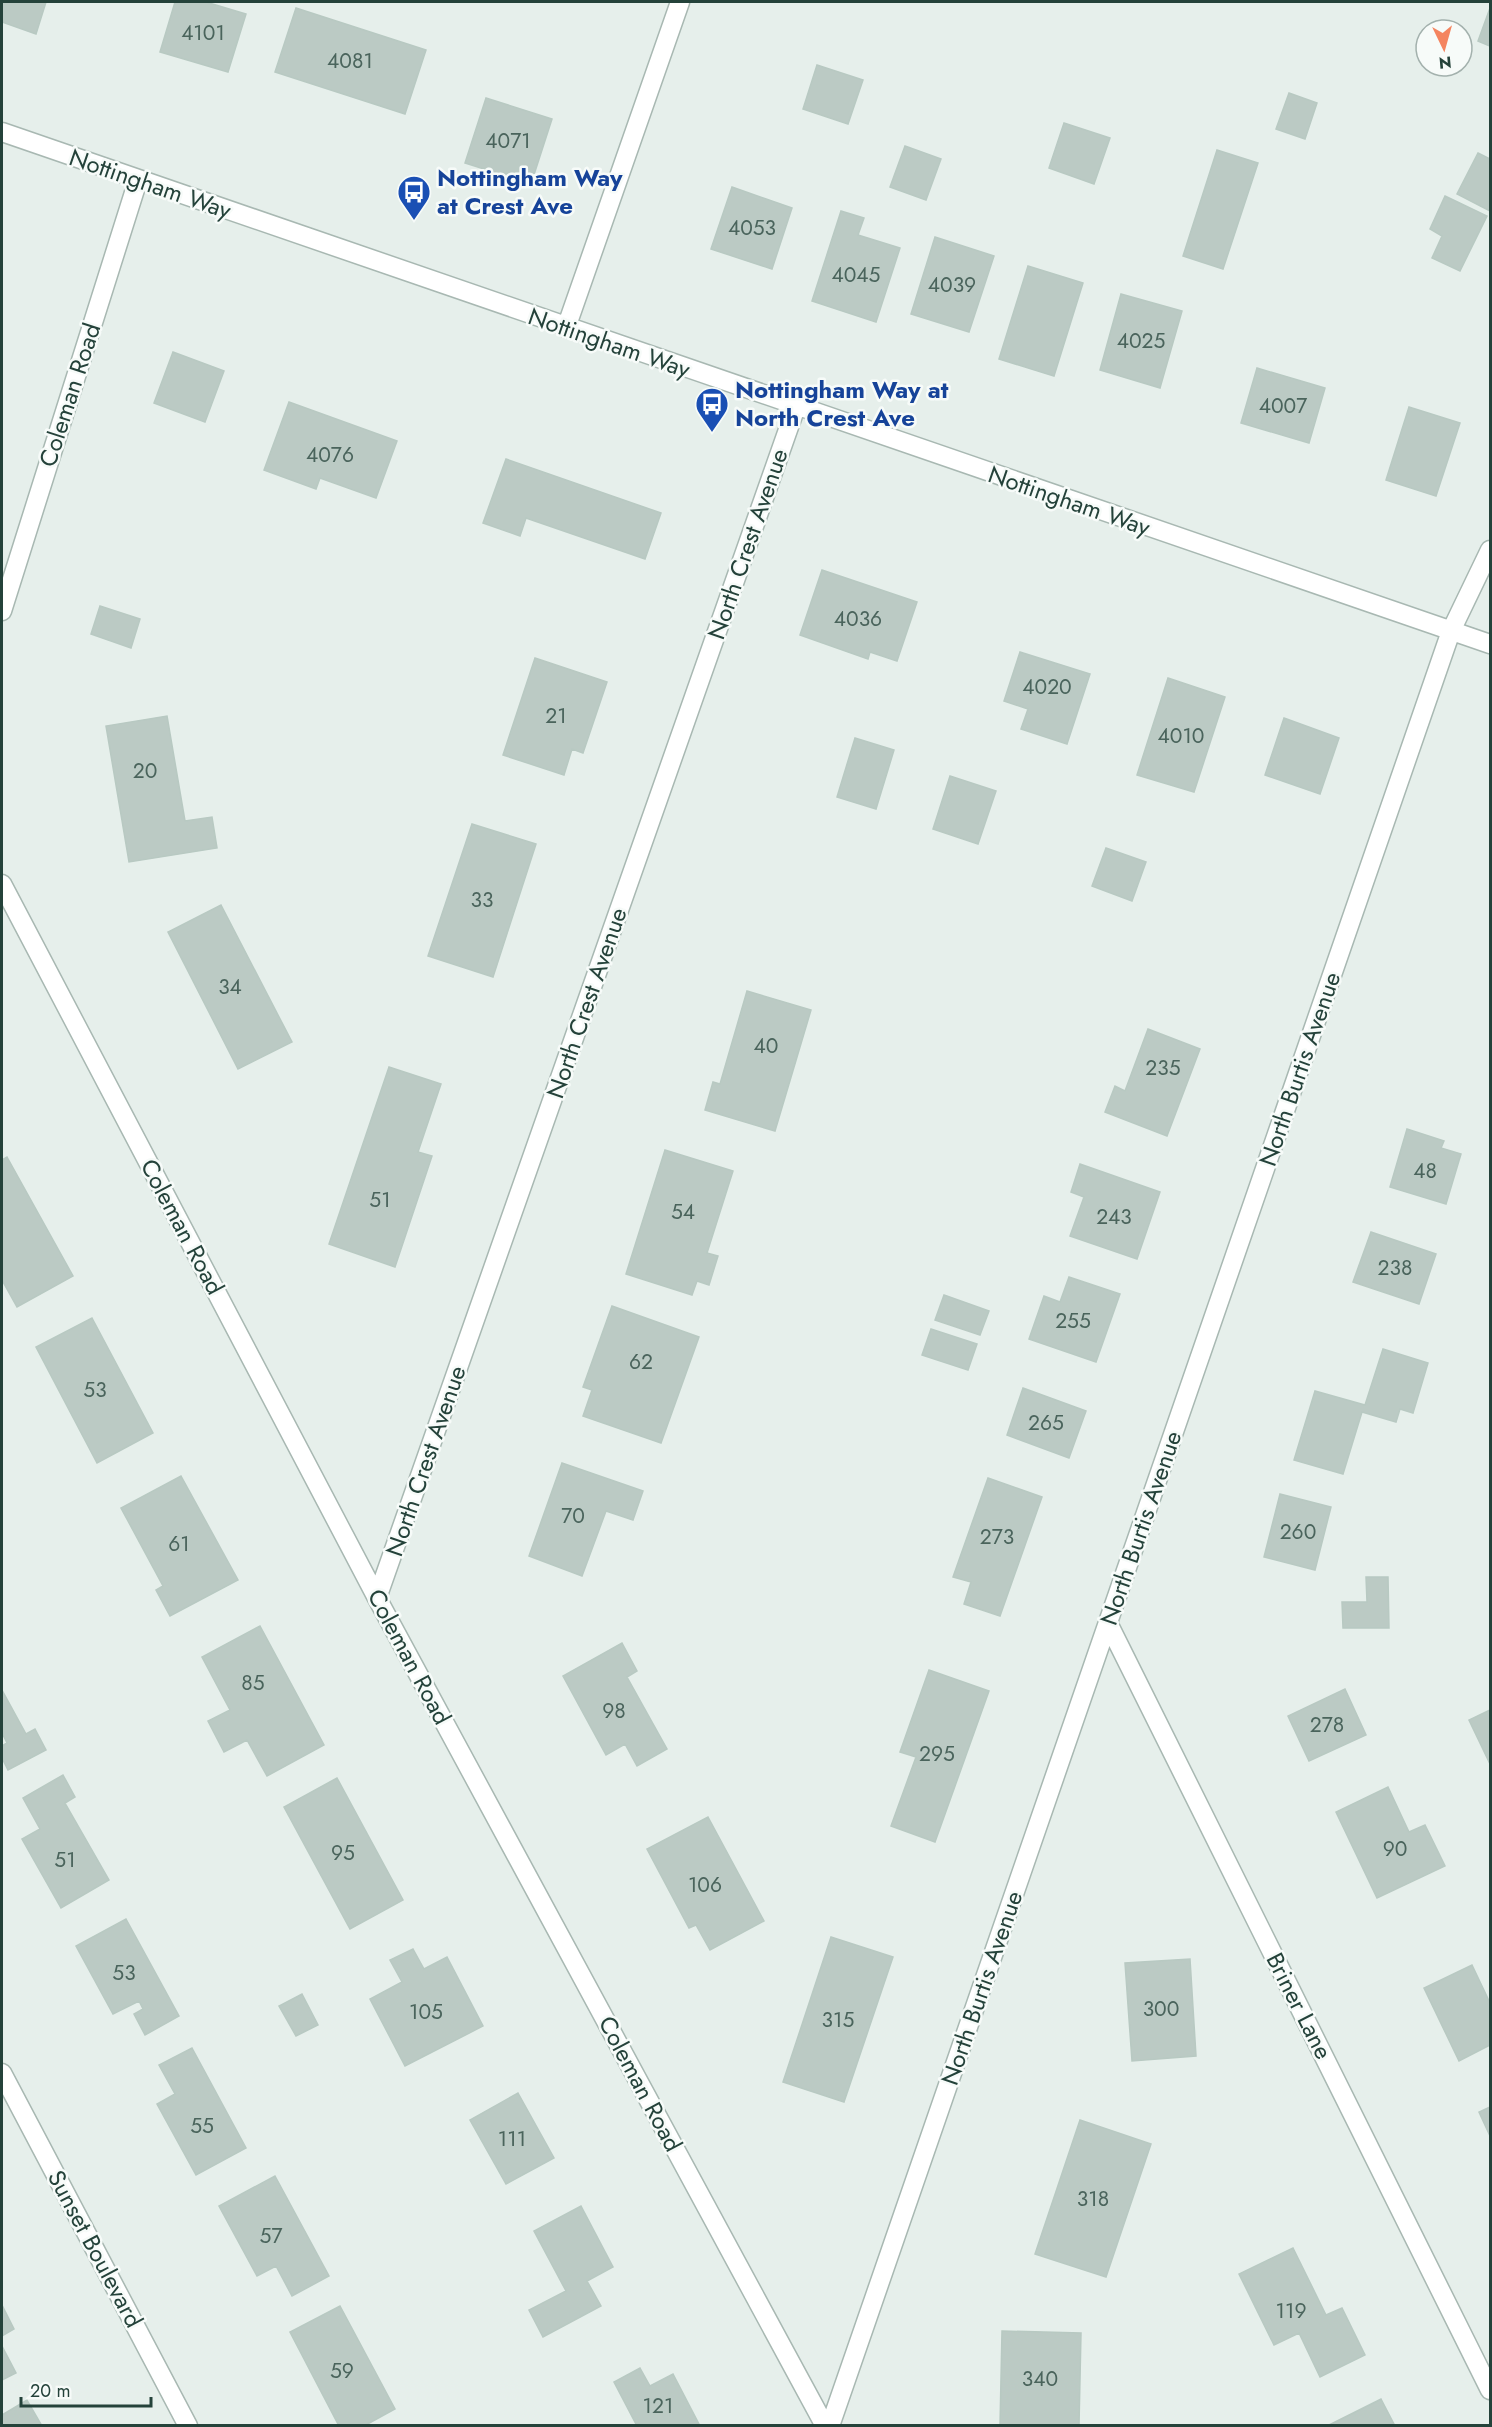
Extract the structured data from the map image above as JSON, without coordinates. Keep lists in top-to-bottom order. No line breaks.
{"streets":{"street":["Nottingham Way","Coleman Road","North Crest Avenue","North Burtis Avenue","Briner Lane","Sunset Boulevard"]},"crossings":[["Nottingham Way","Coleman Road"],["Nottingham Way","North Crest Avenue"],["Nottingham Way","North Burtis Avenue"],["Coleman Road","North Crest Avenue"],["North Burtis Avenue","Briner Lane"]],"places":{"bus stop":["Nottingham Way at Crest Ave","Nottingham Way at North Crest Ave"]},"house_numbers":["4101","4081","4071","4053","4045","4039","4025","4007","4076","4036","4020","21","4010","20","33","34","40","235","48","51","54","243","238","255","62","53","265","70","260","273","61","85","98","278","295","90","95","51","106","53","300","105","315","55","111","318","57","119","59","340","121"],"scale_bar":"20 m","north":"bottom"}
